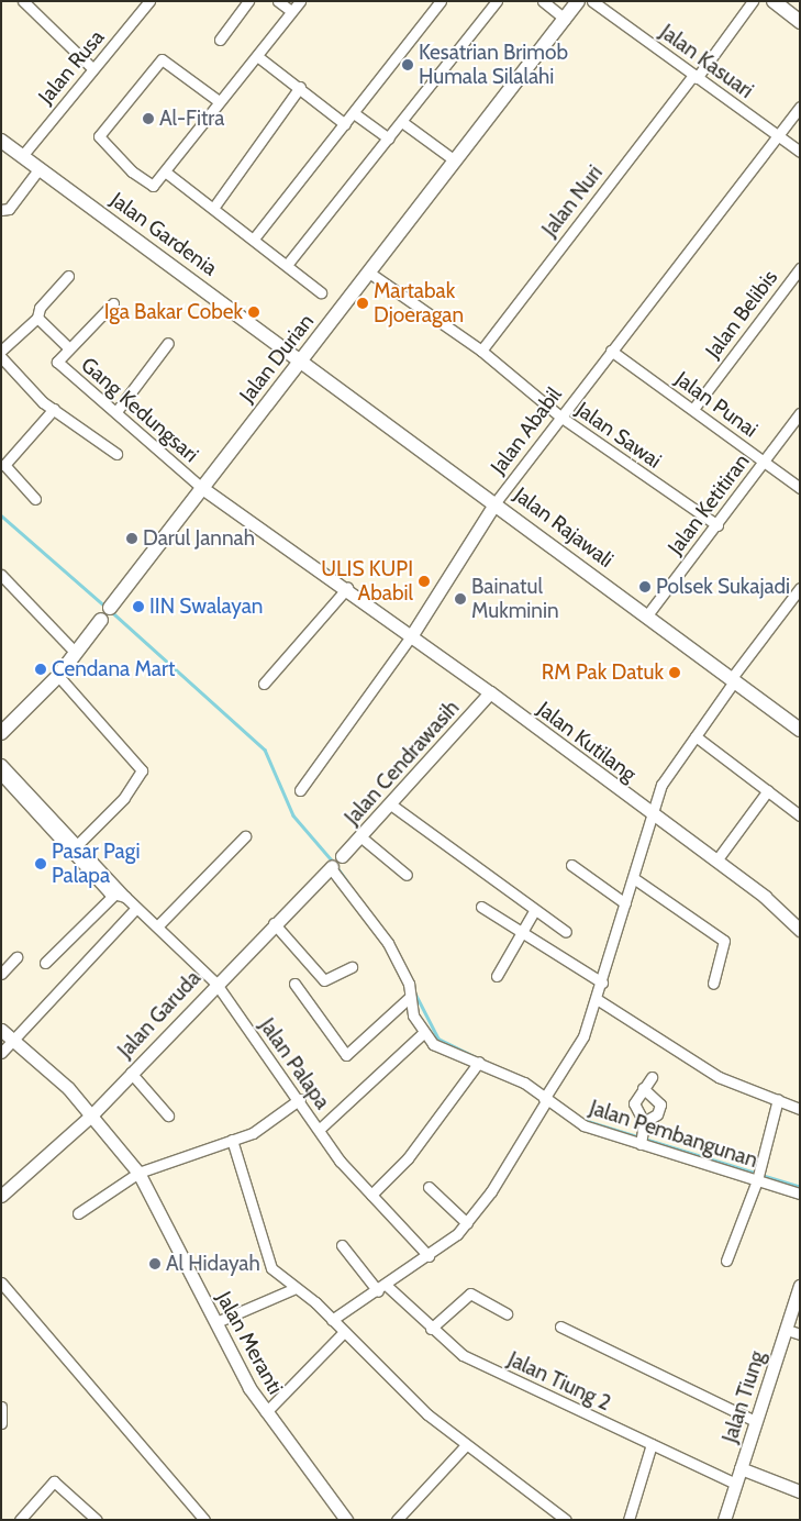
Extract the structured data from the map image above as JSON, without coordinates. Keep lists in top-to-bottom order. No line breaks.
{"streets":{"main road":["Jalan Gardenia","Jalan Durian","Jalan Rajawali"],"street":["Jalan Kasuari","Jalan Rusa","Jalan Nuri","Jalan Belibis","Jalan Punai","Gang Kedungsari","Jalan Ababil","Jalan Sawai","Jalan Ketitiran","Jalan Kutilang","Jalan Cendrawasih","Jalan Garuda","Jalan Palapa","Jalan Pembangunan","Jalan Meranti","Jalan Tiung 2","Jalan Tiung"]},"crossings":[["Jalan Kasuari","Jalan Nuri"],["Jalan Kasuari","Jalan Ababil"],["Jalan Rusa","Jalan Gardenia"],["Jalan Nuri","Jalan Sawai"],["Jalan Gardenia","Jalan Durian"],["Jalan Gardenia","Jalan Rajawali"],["Jalan Belibis","Jalan Punai"],["Jalan Durian","Gang Kedungsari"],["Jalan Durian","Jalan Sawai"],["Jalan Durian","Jalan Rajawali"],["Jalan Durian","Jalan Kutilang"],["Jalan Punai","Jalan Ababil"],["Jalan Punai","Jalan Ketitiran"],["Gang Kedungsari","Jalan Kutilang"],["Jalan Ababil","Jalan Sawai"],["Jalan Ababil","Jalan Rajawali"],["Jalan Ababil","Jalan Kutilang"],["Jalan Sawai","Jalan Ketitiran"],["Jalan Ketitiran","Jalan Rajawali"],["Jalan Kutilang","Jalan Cendrawasih"],["Jalan Cendrawasih","Jalan Garuda"],["Jalan Garuda","Jalan Palapa"],["Jalan Garuda","Jalan Meranti"],["Jalan Tiung 2","Jalan Tiung"]],"places":["Kesatrian Brimob Humala Silalahi","Al-Fitra","Martabak Djoeragan","Iga Bakar Cobek","Darul Jannah","ULIS KUPI Ababil","Polsek Sukajadi","Bainatul Mukminin","IIN Swalayan","Cendana Mart","RM Pak Datuk","Pasar Pagi Palapa","Al Hidayah"]}
